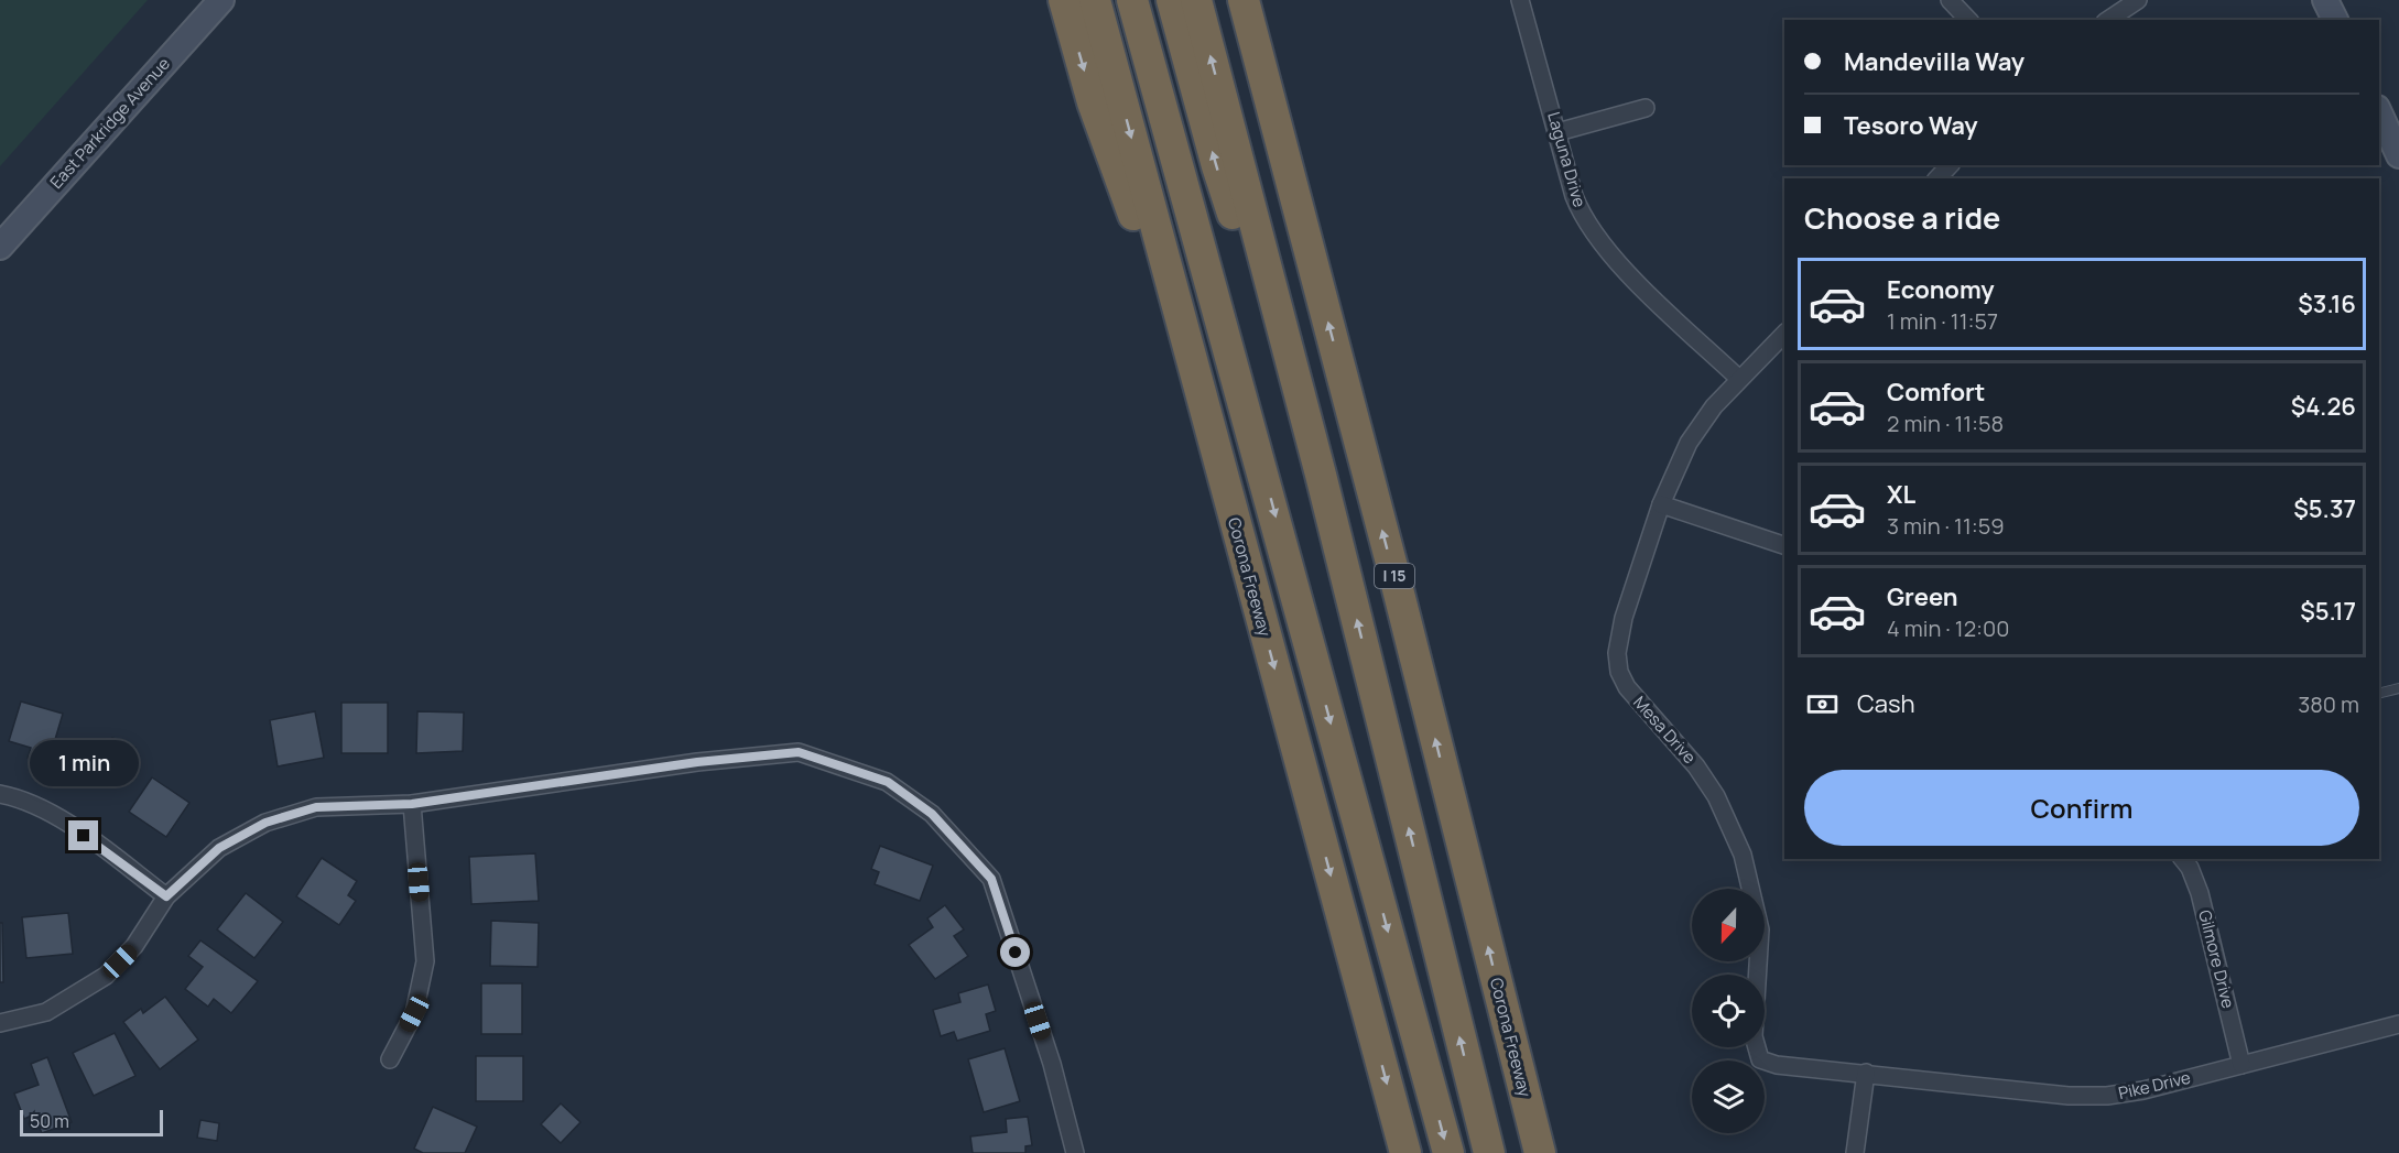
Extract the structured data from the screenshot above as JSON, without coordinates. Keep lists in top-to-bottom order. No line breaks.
{"streets":{"highway":["I 15","Corona Freeway"],"main road":["East Parkridge Avenue"],"street":["Laguna Drive","Mesa Drive","Gilmore Drive","Pike Drive"]},"crossings":[["Laguna Drive","Mesa Drive"],["Mesa Drive","Pike Drive"],["Gilmore Drive","Pike Drive"]],"scale_bar":"50 m","north":"bottom","page":{"banner":["Mandevilla Way","Tesoro Way"],"heading":"Choose a ride","list":[{"name":"Economy","note":"1 min · 11:57","value":"$3.16"},{"name":"Comfort","note":"2 min · 11:58","value":"$4.26"},{"name":"XL","note":"3 min · 11:59","value":"$5.37"},{"name":"Green","note":"4 min · 12:00","value":"$5.17"}],"pay":["Cash","380 m"],"bubble":"1 min","buttons":"Confirm","scale":"50 m"}}
